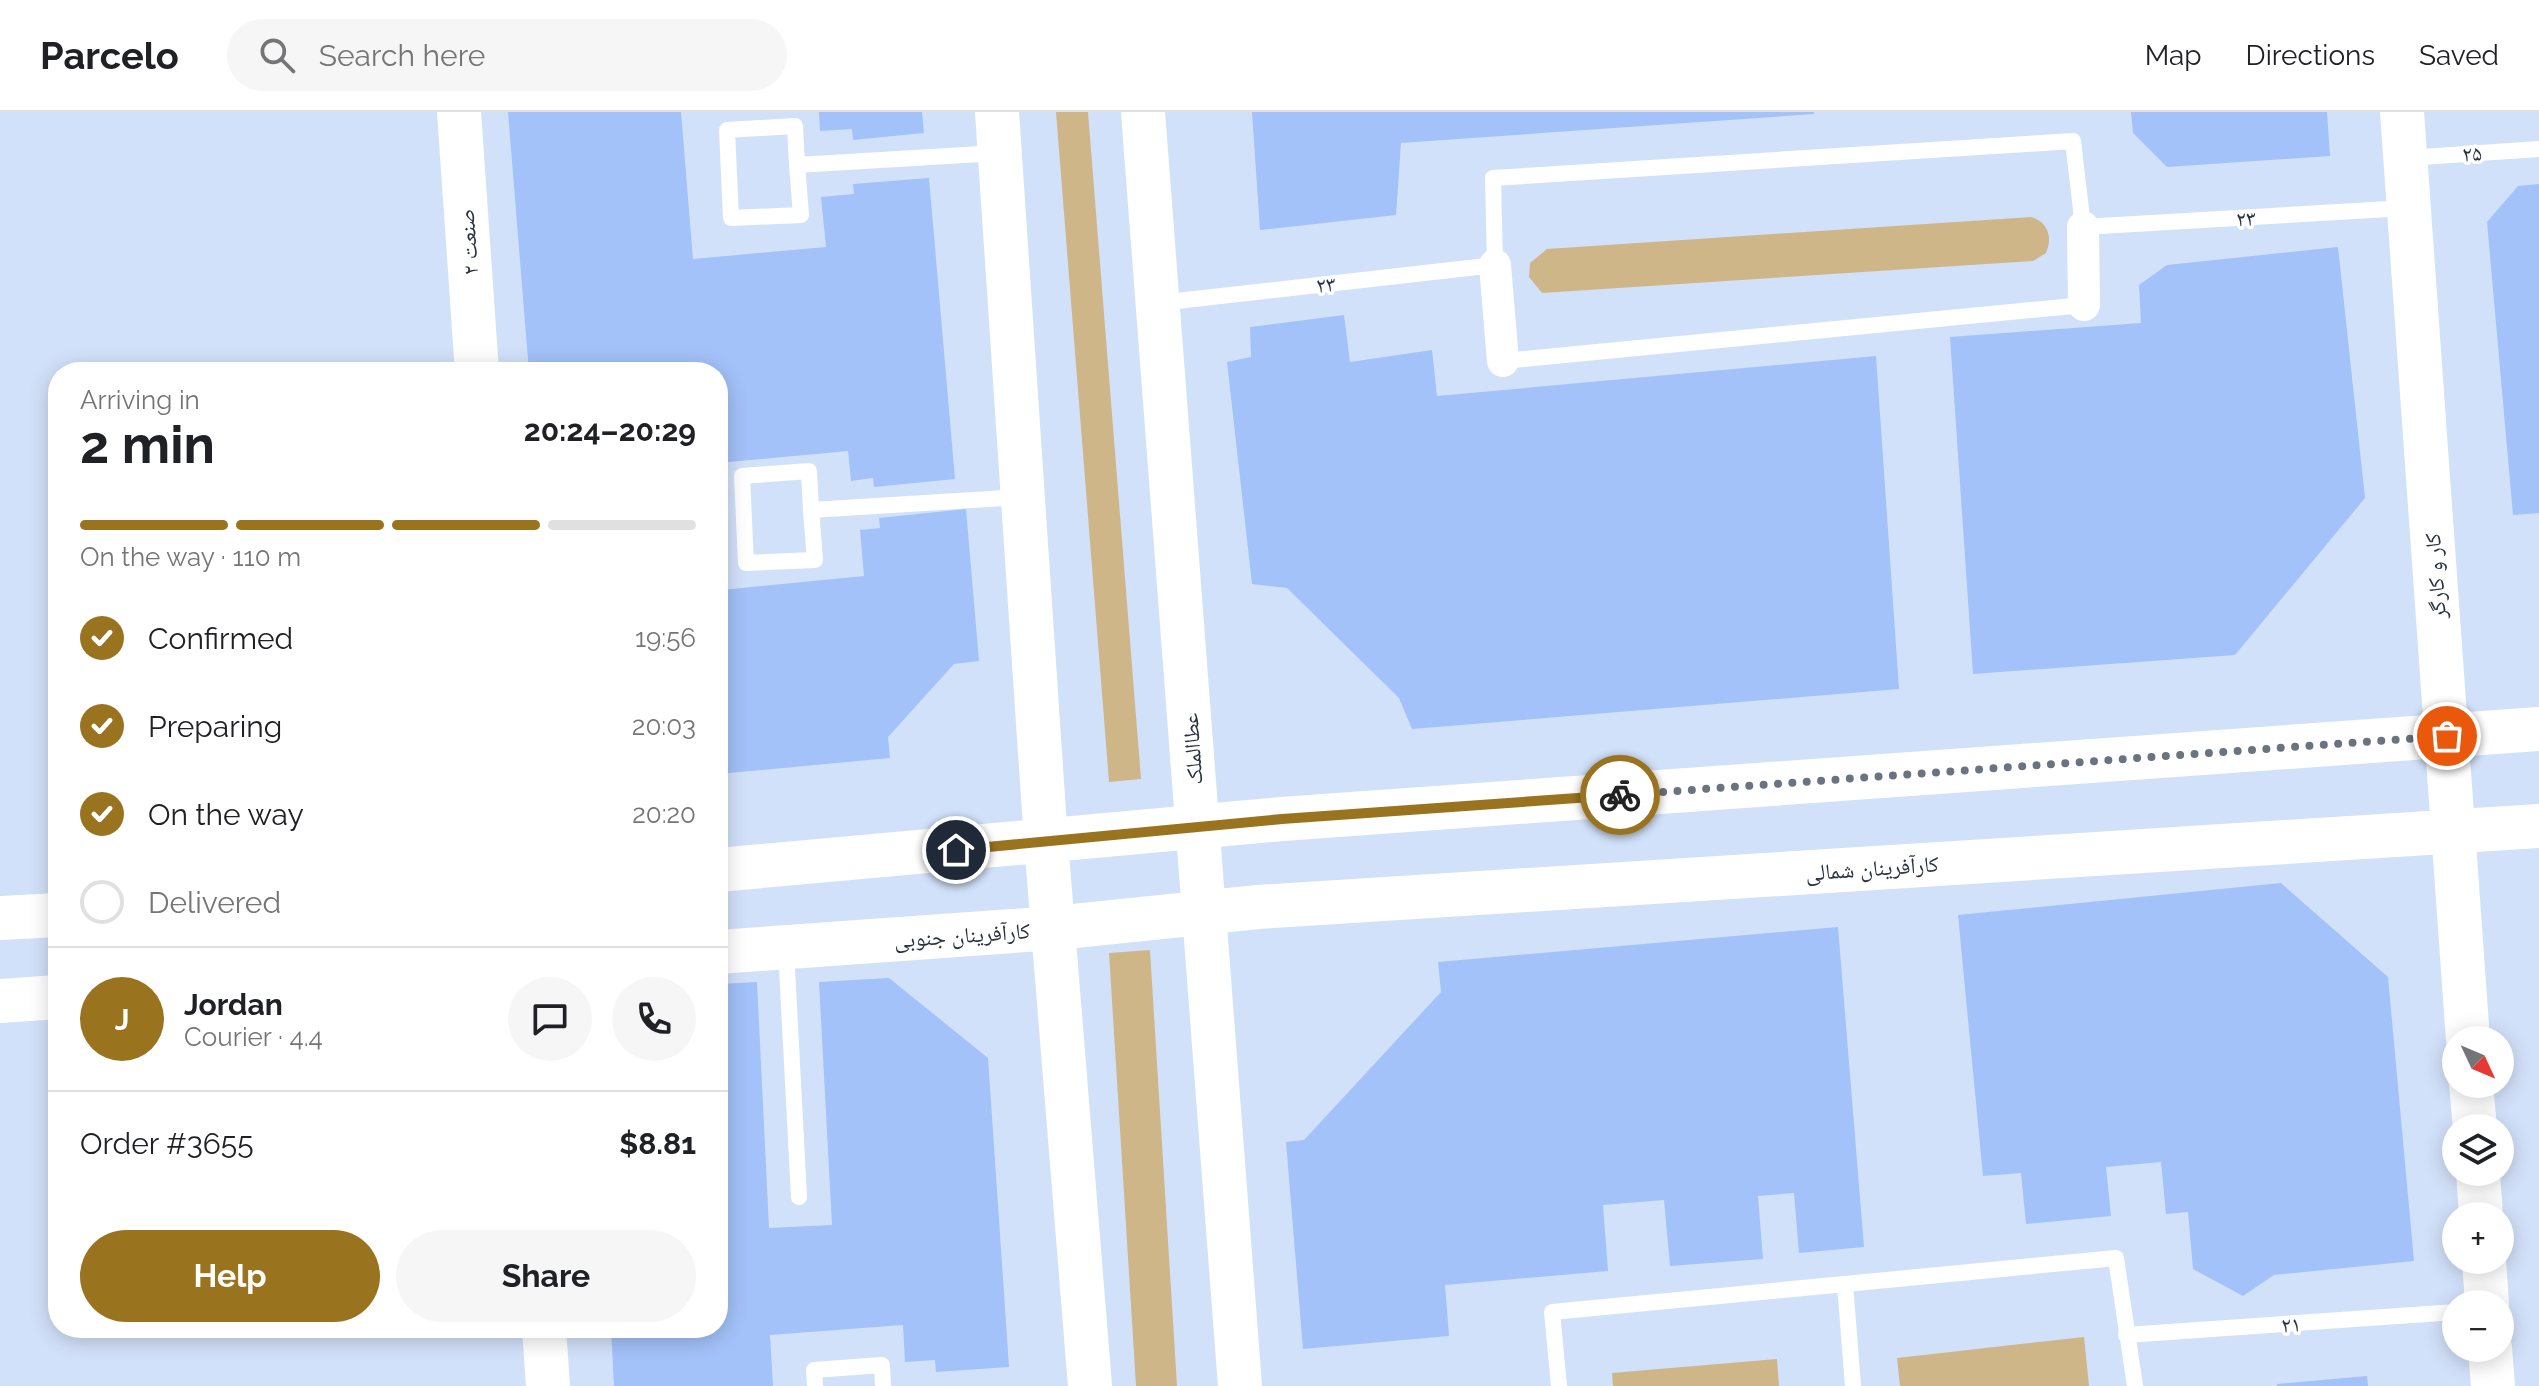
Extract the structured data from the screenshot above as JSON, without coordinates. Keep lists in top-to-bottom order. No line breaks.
{"streets":{"street":["صنعت ۲","کار و کارگر","عطاالملک","کارآفرینان شمالی","کارآفرینان جنوبی"],"lane":["۲۵","۲۳","۲۱"]},"crossings":[["۲۵","کار و کارگر"],["۲۳","کار و کارگر"],["۲۳","عطاالملک"],["کار و کارگر","کارآفرینان شمالی"],["عطاالملک","کارآفرینان شمالی"],["عطاالملک","کارآفرینان جنوبی"],["کارآفرینان شمالی","کارآفرینان جنوبی"]],"north":"bottom right","page":{"header":"Parcelo","search":"Search here","nav":["Map","Directions","Saved"],"heading":["2 min","Arriving in","20:24–20:29"],"panel":["Jordan","Courier · 4.4","Order #3655","$8.81"],"bar":"On the way · 110 m","list":[["Confirmed","19:56"],["Preparing","20:03"],["On the way","20:20"],"Delivered"],"round":"J","map_buttons":["+","−"],"buttons":["Help","Share"]}}
